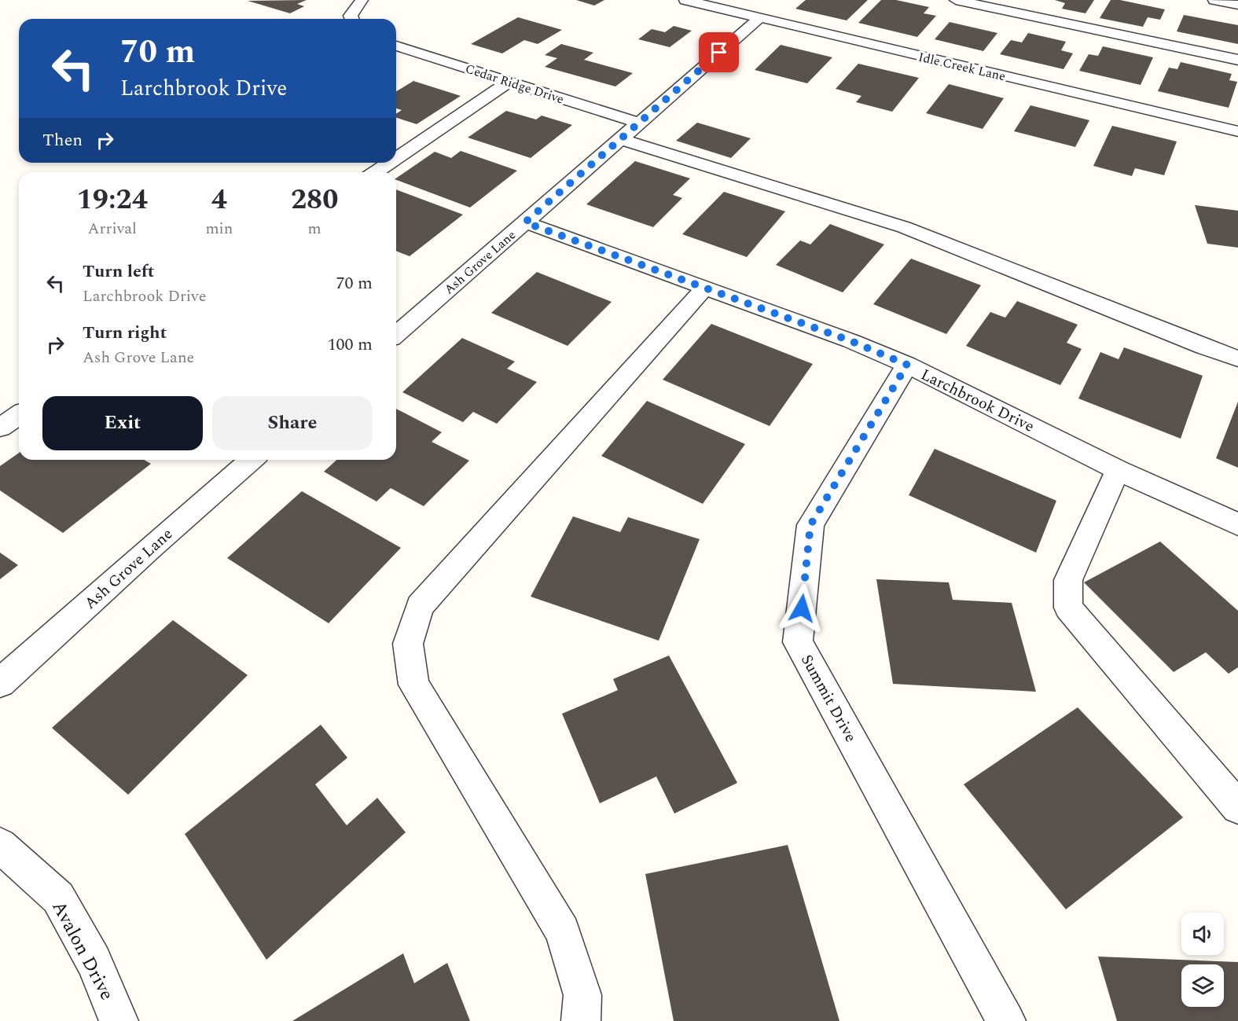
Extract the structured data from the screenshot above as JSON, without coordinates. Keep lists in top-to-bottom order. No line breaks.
{"streets":{"street":["Idle Creek Lane","Cedar Ridge Drive","Ash Grove Lane","Larchbrook Drive","Summit Drive","Avalon Drive"]},"crossings":[["Idle Creek Lane","Ash Grove Lane"],["Cedar Ridge Drive","Ash Grove Lane"],["Ash Grove Lane","Larchbrook Drive"],["Larchbrook Drive","Summit Drive"]],"page":{"turn":["70 m","Larchbrook Drive"],"then":"Then","eta":["19:24","Arrival","4","min","280","m"],"list":[{"name":"Turn left","note":"Larchbrook Drive","value":"70 m"},{"name":"Turn right","note":"Ash Grove Lane","value":"100 m"}],"buttons":["Exit","Share"]}}
